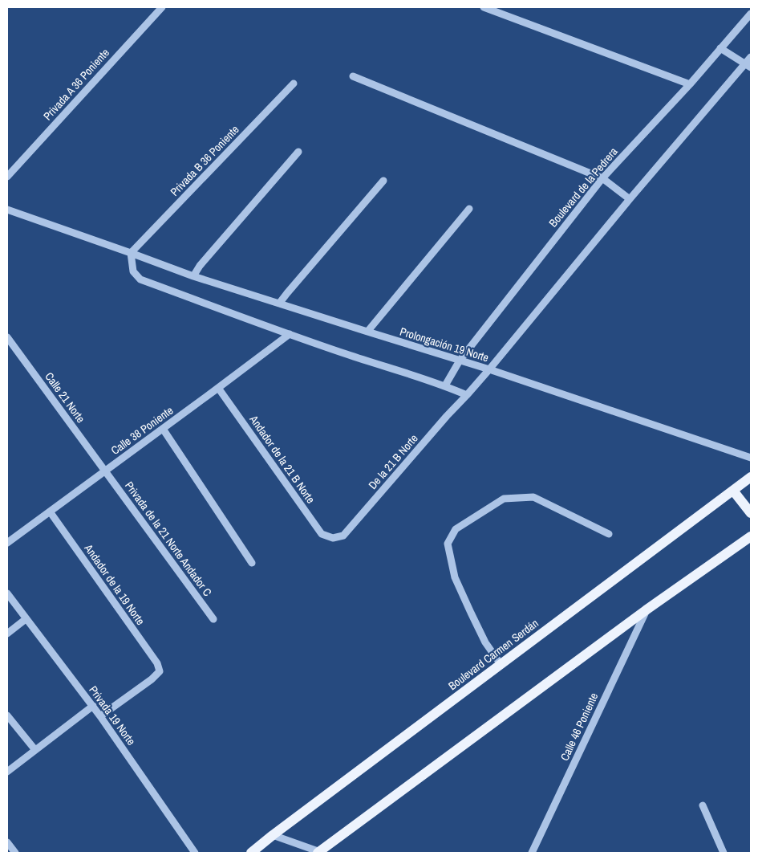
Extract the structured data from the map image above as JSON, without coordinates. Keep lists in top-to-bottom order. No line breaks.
{"streets":{"main road":["Boulevard Carmen Serdán"],"street":["Privada A 36 Poniente","Privada B 36 Poniente","Boulevard de la Pedrera","Prolongación 19 Norte","Calle 21 Norte","Calle 38 Poniente","Andador de la 21 B Norte","De la 21 B Norte","Privada de la 21 Norte Andador C","Andador de la 19 Norte","Privada 19 Norte","Calle 46 Poniente"]},"crossings":[["Privada B 36 Poniente","Prolongación 19 Norte"],["Boulevard de la Pedrera","Prolongación 19 Norte"],["Calle 21 Norte","Calle 38 Poniente"],["Calle 21 Norte","Privada de la 21 Norte Andador C"],["Calle 38 Poniente","Andador de la 21 B Norte"],["Calle 38 Poniente","Privada de la 21 Norte Andador C"],["Calle 38 Poniente","Andador de la 19 Norte"],["Andador de la 21 B Norte","De la 21 B Norte"],["Andador de la 19 Norte","Privada 19 Norte"]]}
